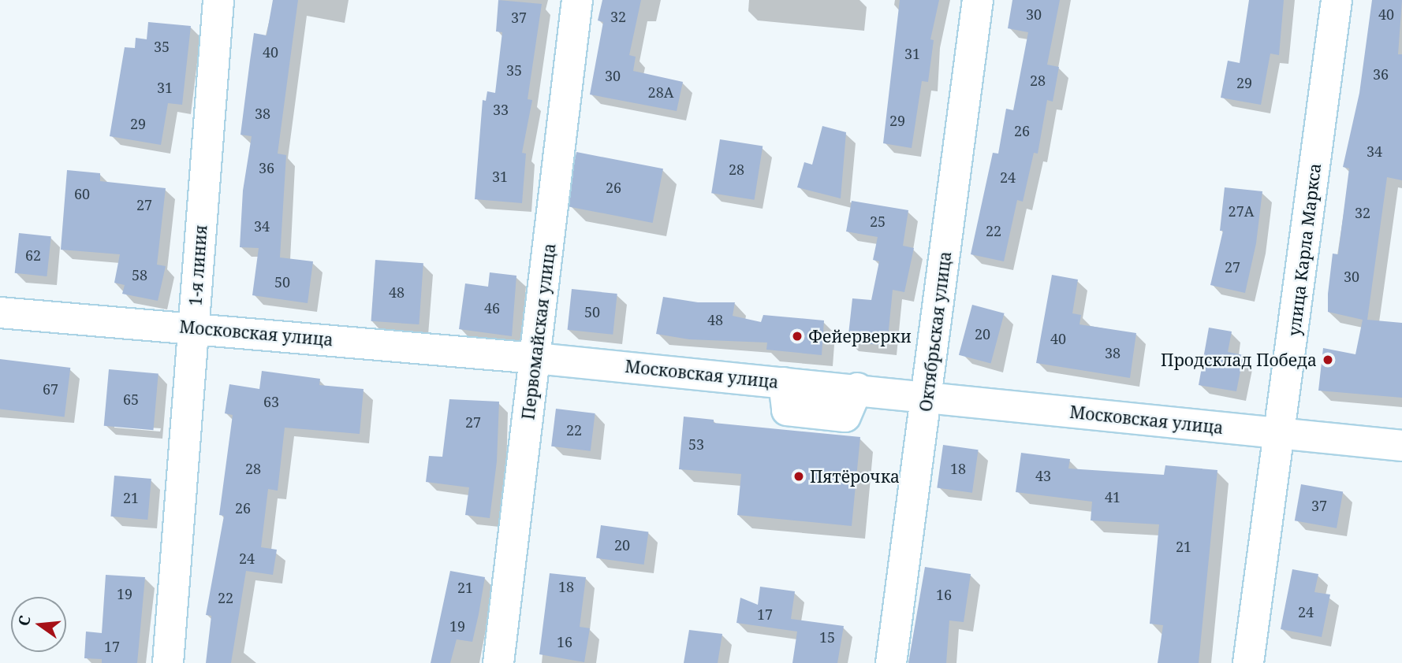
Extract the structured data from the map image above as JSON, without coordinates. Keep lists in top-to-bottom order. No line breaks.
{"streets":{"street":["улица Карла Маркса","1-я линия","Первомайская улица","Октябрьская улица","Московская улица"]},"crossings":[["улица Карла Маркса","Московская улица"],["1-я линия","Московская улица"],["Первомайская улица","Московская улица"],["Октябрьская улица","Московская улица"]],"places":["Фейерверки","Продсклад Победа","Пятёрочка"],"house_numbers":["30","40","32","37","35","40","31","35","36","30","28","29","31","28А","33","38","29","29","26","34","36","28","31","24","26","60","27","27А","32","25","34","22","62","27","58","30","50","48","46","50","48","20","40","38","67","65","63","27","22","53","28","18","43","41","21","37","26","20","21","24","18","21","19","16","22","24","17","19","15","16","17"],"north":"left"}
